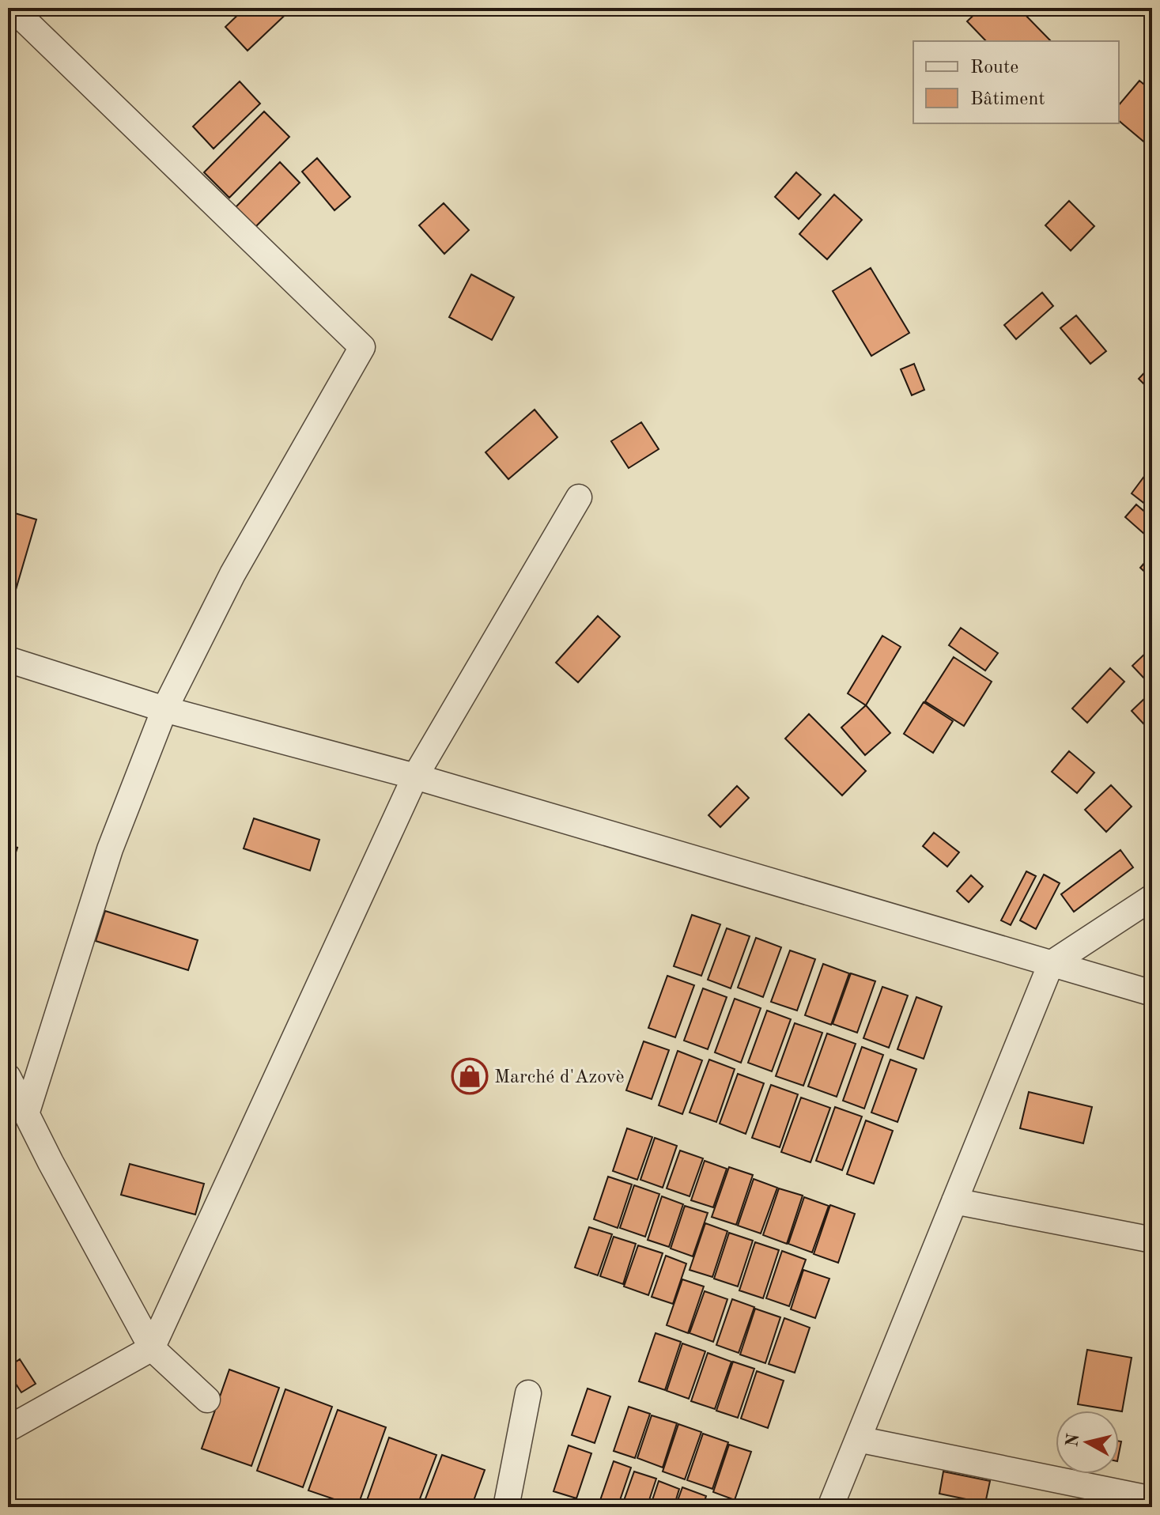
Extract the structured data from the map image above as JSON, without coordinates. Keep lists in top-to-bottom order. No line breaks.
{"places":{"shop":["Marché d'Azovè"]},"legend":["Route","Bâtiment"],"north":"left"}
